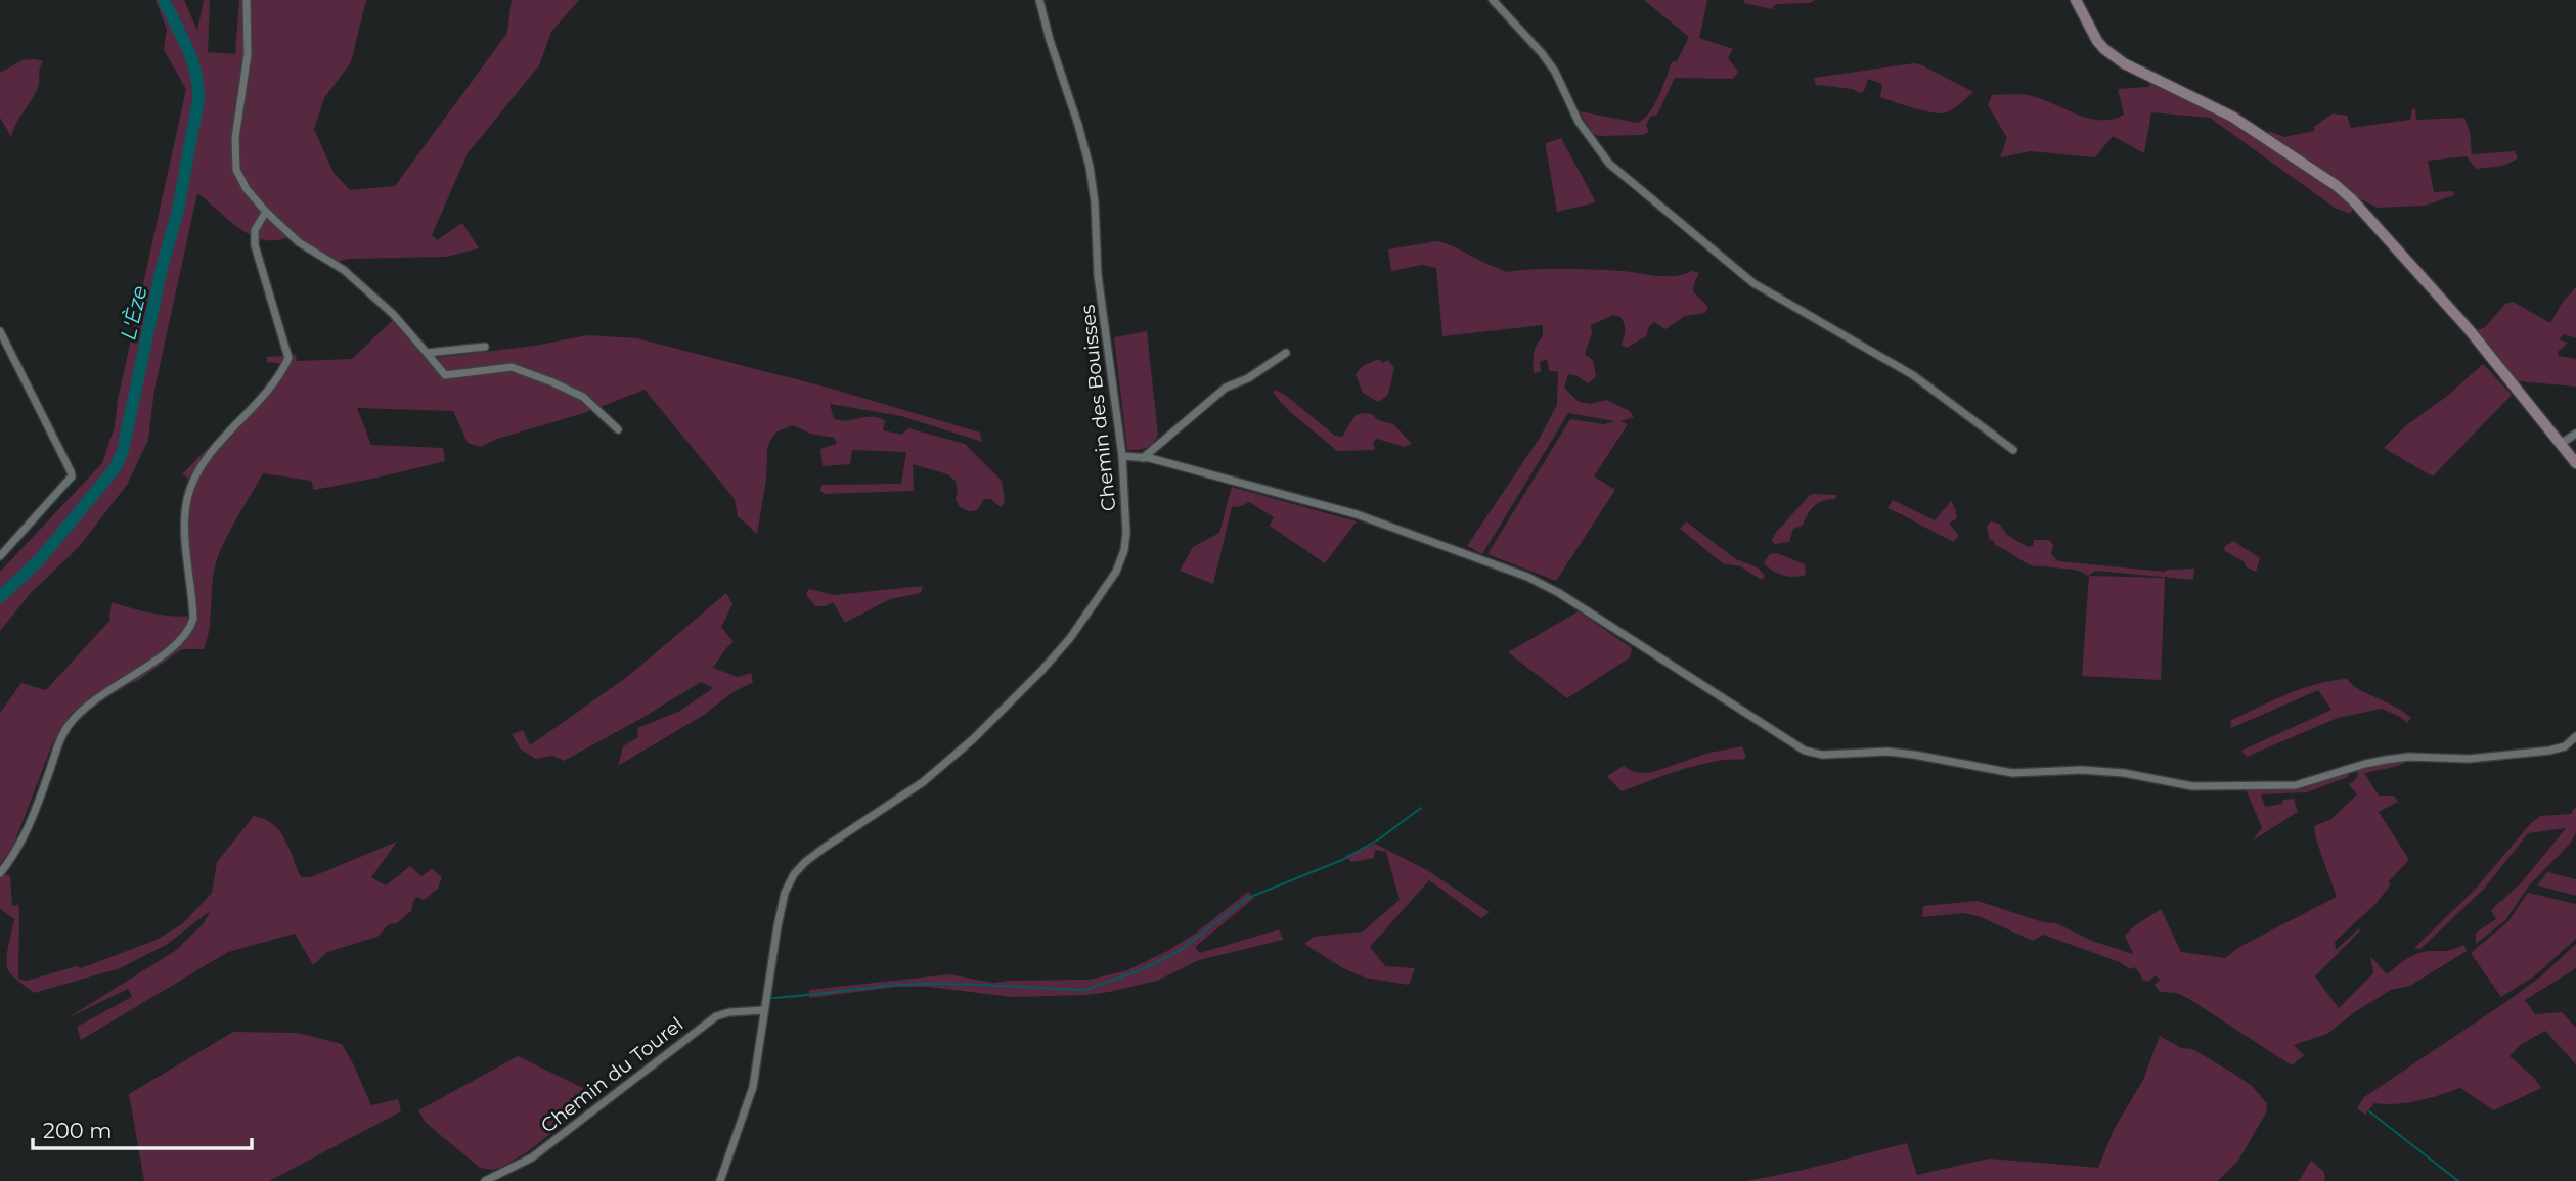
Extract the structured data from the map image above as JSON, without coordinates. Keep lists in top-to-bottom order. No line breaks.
{"streets":{"street":["Chemin des Bouisses","Chemin du Tourel"]},"crossings":[["Chemin des Bouisses","Chemin du Tourel"]],"water":["L'Èze"],"scale_bar":"200 m"}
